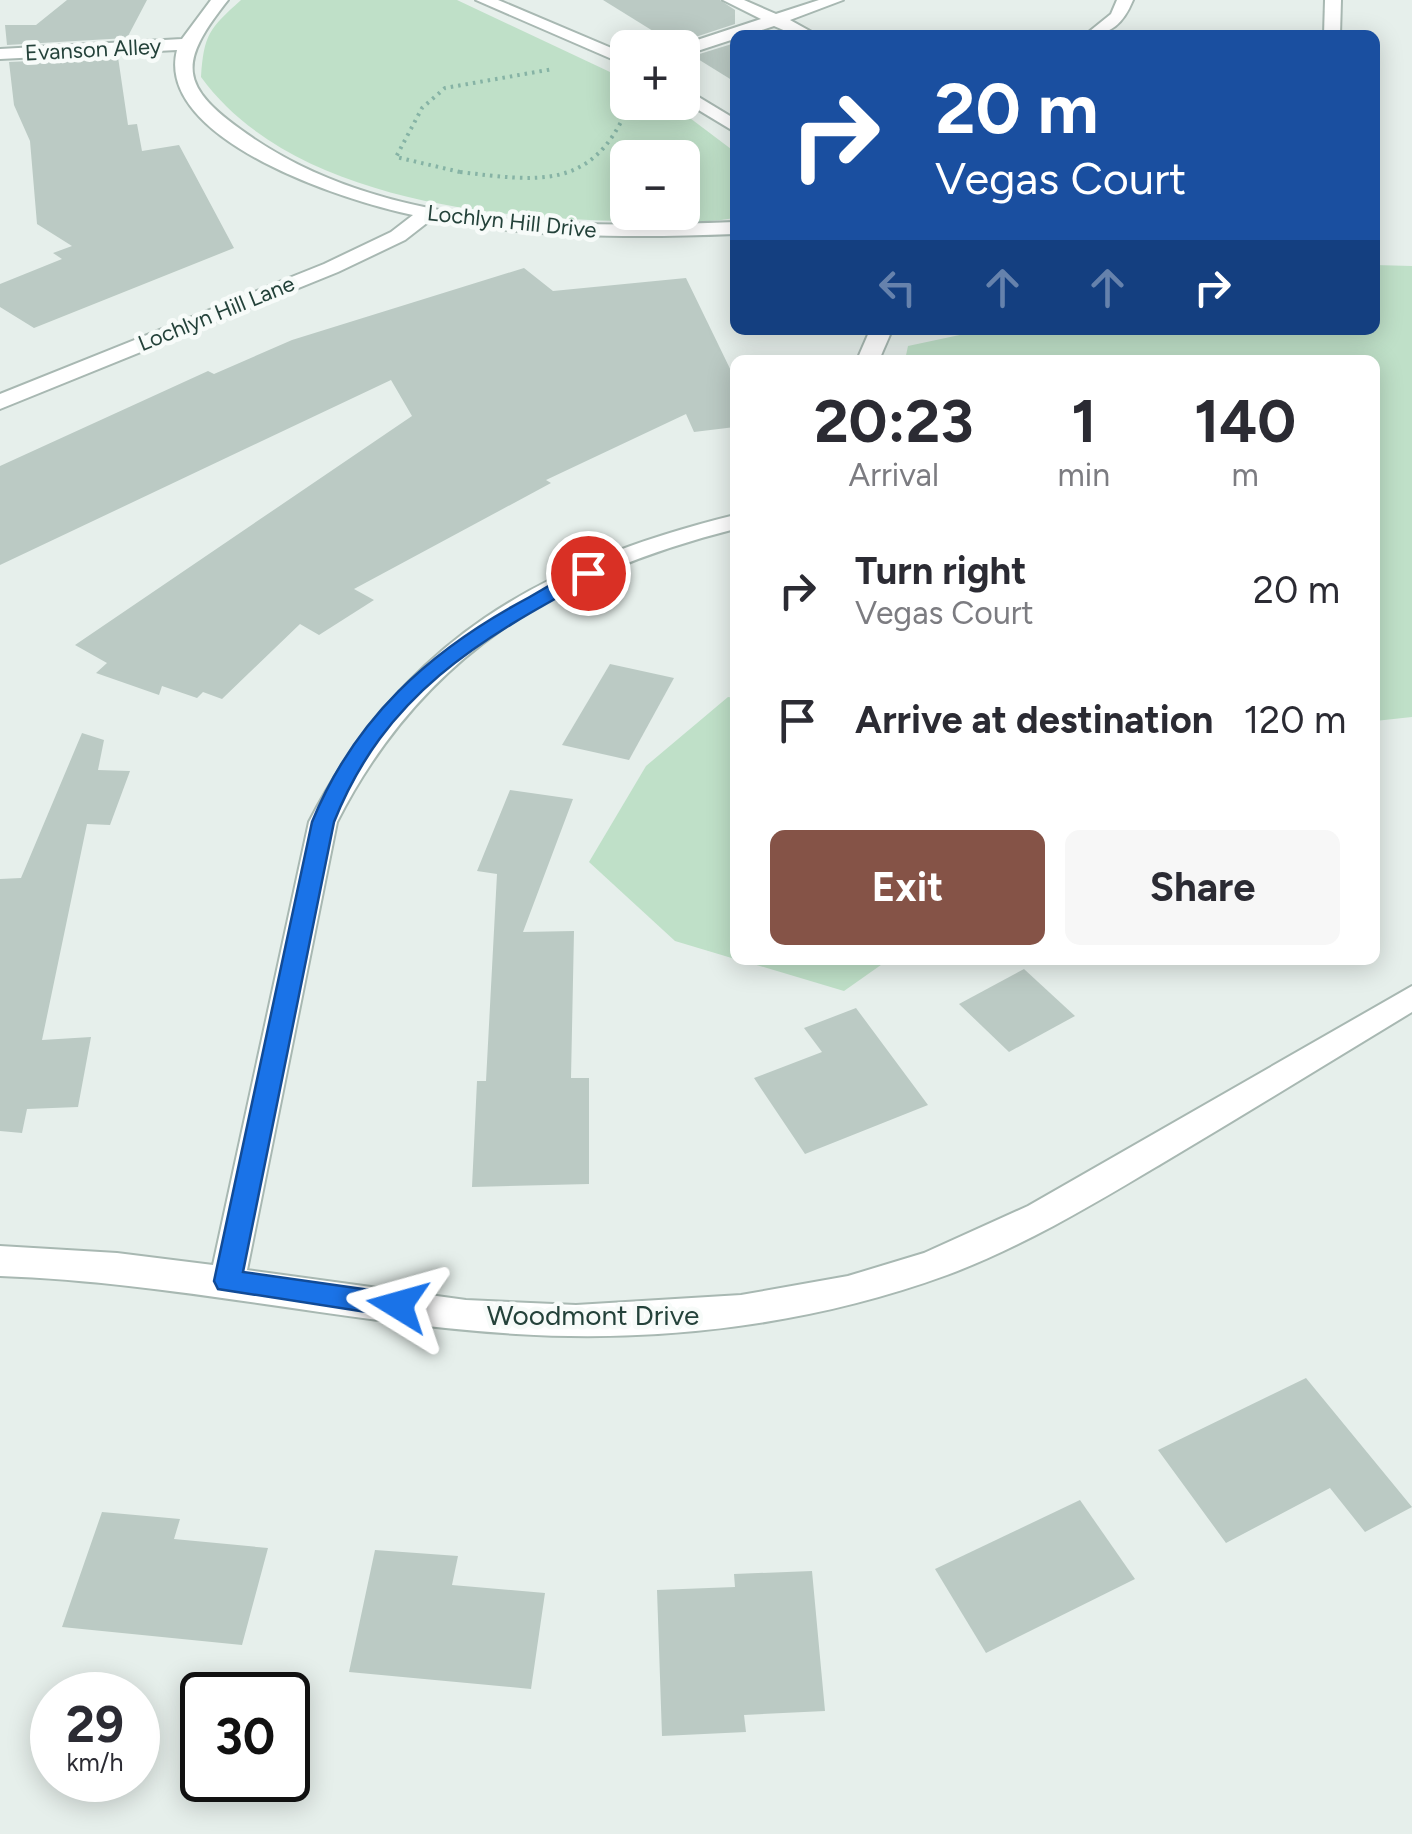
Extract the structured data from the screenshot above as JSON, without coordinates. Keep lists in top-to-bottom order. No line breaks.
{"streets":{"street":["Evanson Alley","Lochlyn Hill Drive","Lochlyn Hill Lane","Woodmont Drive"]},"crossings":[["Evanson Alley","Lochlyn Hill Drive"],["Lochlyn Hill Drive","Lochlyn Hill Lane"]],"page":{"map_buttons":["+","−"],"turn":["20 m","Vegas Court"],"eta":["20:23","Arrival","1","min","140","m"],"list":[{"name":"Turn right","note":"Vegas Court","value":"20 m"},{"name":"Arrive at destination","value":"120 m"}],"buttons":["Exit","Share"],"speed":"29 km/h","limit":"30"}}
